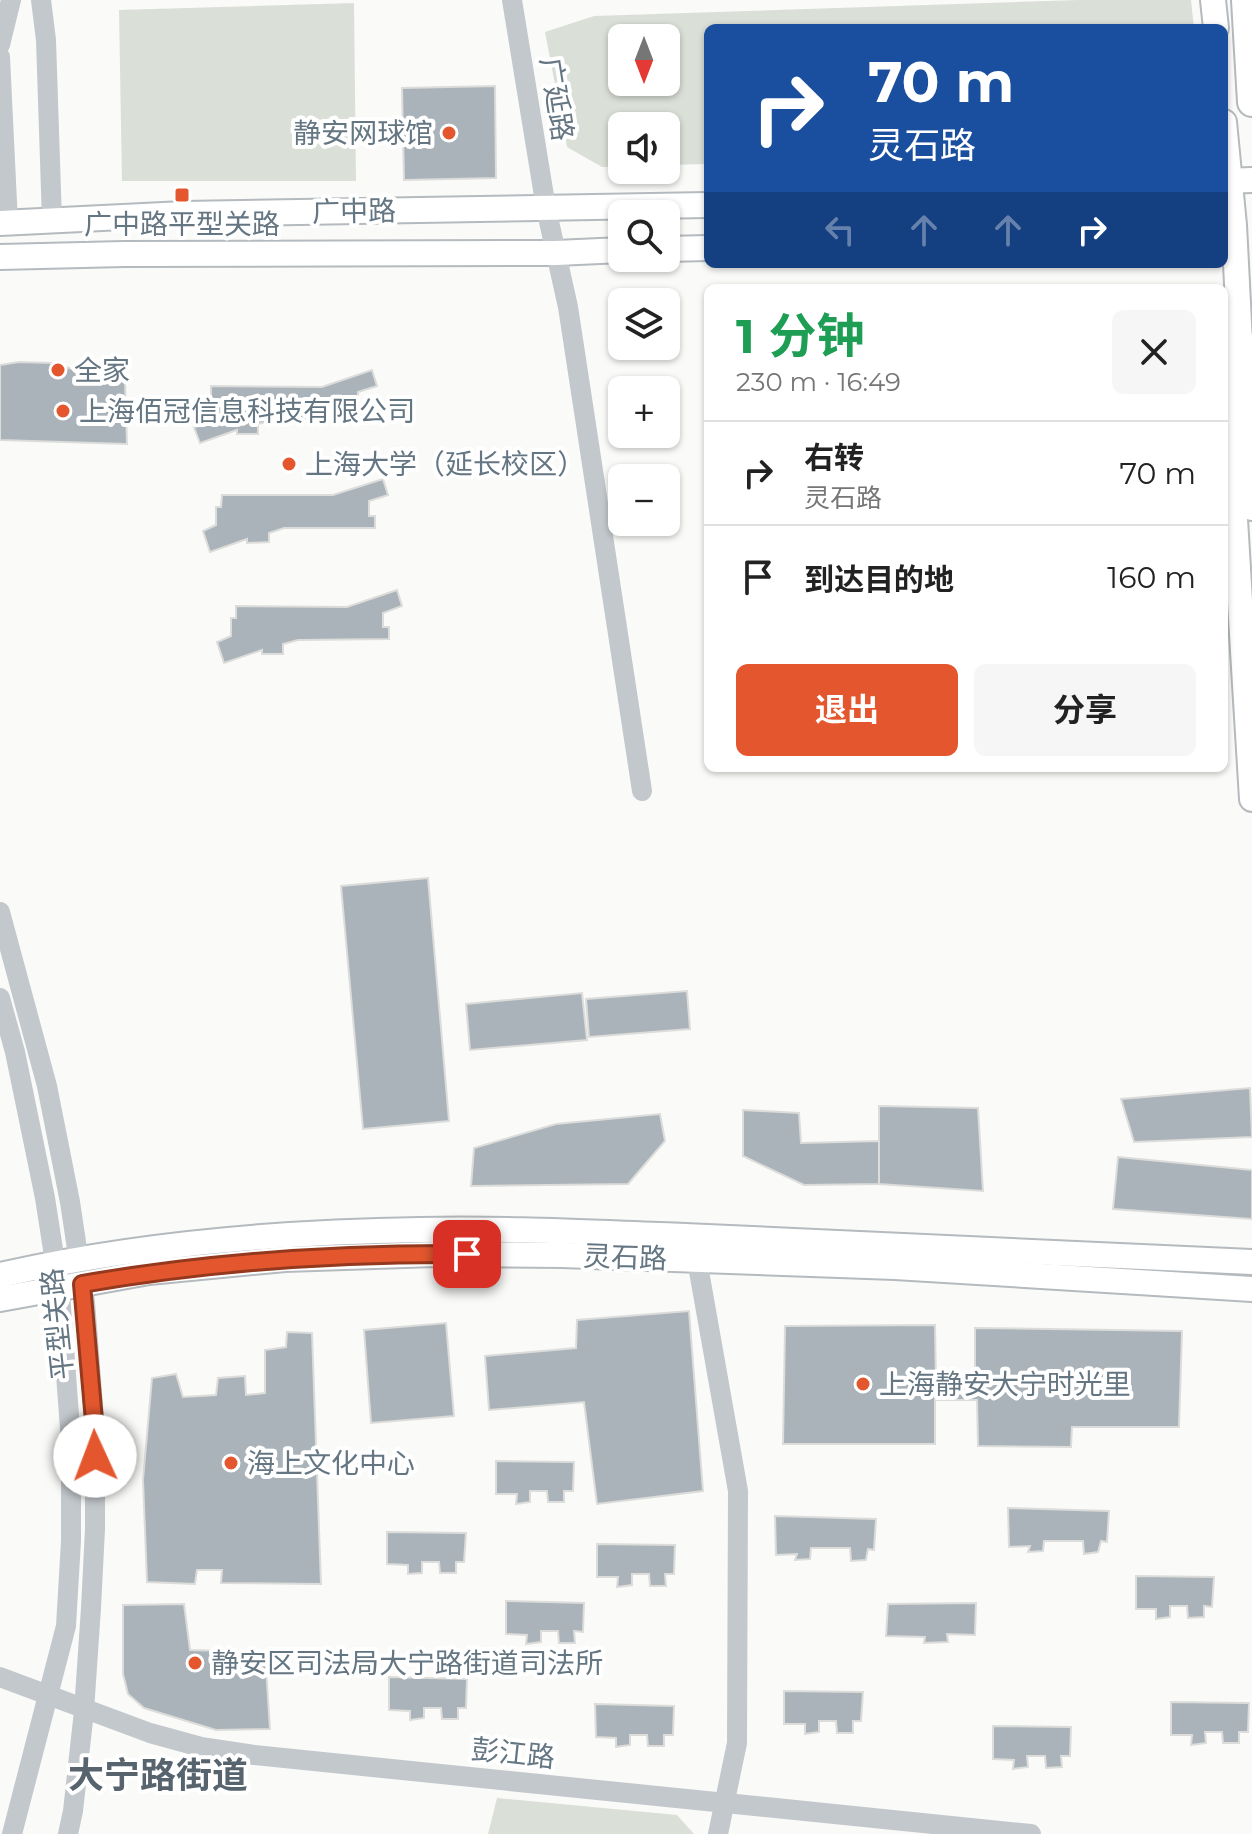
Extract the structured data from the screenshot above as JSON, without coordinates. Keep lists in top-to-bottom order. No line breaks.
{"streets":{"main road":["广中路","灵石路"],"street":["广延路","平型关路","彭江路"]},"crossings":[["广延路","广中路"],["灵石路","平型关路"],["平型关路","彭江路"]],"districts":["大宁路街道"],"places":{"other":["静安网球馆","全家","上海佰冠信息科技有限公司","上海大学（延长校区）","上海静安大宁时光里","海上文化中心","静安区司法局大宁路街道司法所"],"transit":["广中路平型关路"]},"north":"bottom","page":{"map_buttons":["+","−"],"turn":["70 m","灵石路"],"heading":["1 分钟","230 m · 16:49"],"list":[{"name":"右转","note":"灵石路","value":"70 m"},{"name":"到达目的地","value":"160 m"}],"buttons":["退出","分享"]}}
